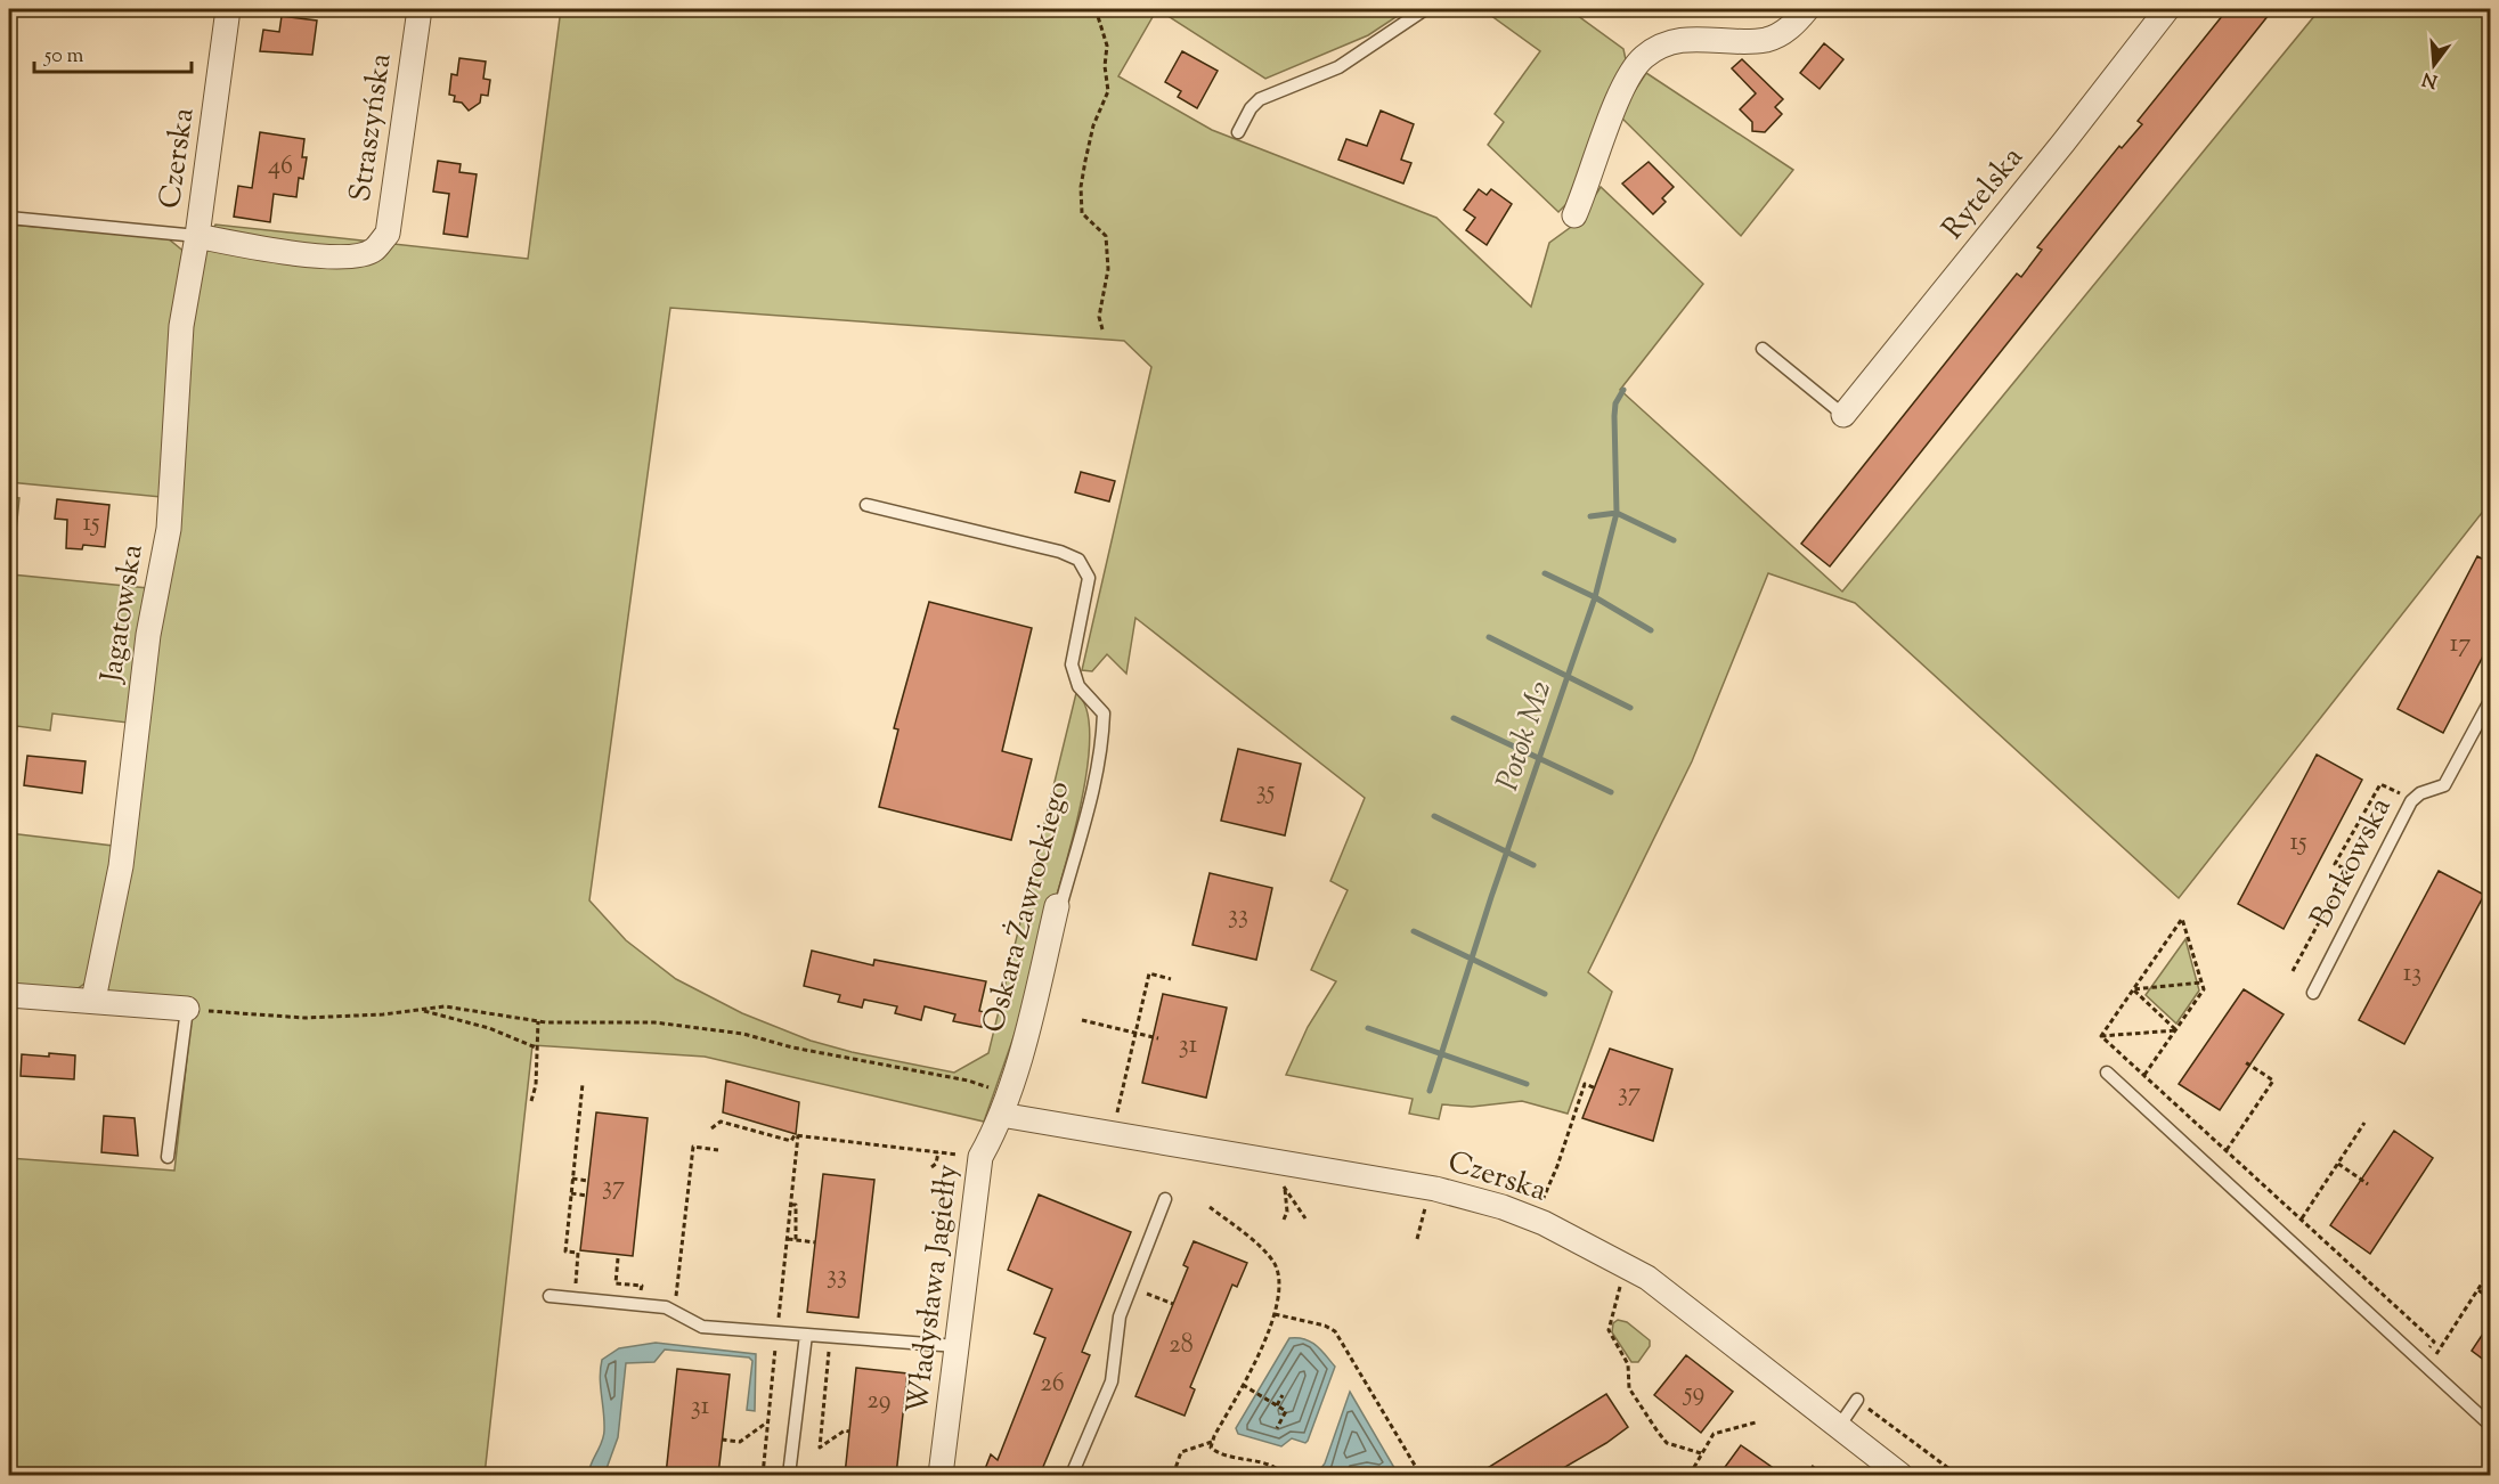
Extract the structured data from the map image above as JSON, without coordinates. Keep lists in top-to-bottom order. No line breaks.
{"streets":{"street":["Straszyńska","Czerska","Rytelska","Jagatowska","Oskara Żawrockiego","Władysława Jagiełły"],"lane":["Borkowska"]},"crossings":[["Straszyńska","Czerska"],["Straszyńska","Jagatowska"],["Czerska","Jagatowska"],["Czerska","Oskara Żawrockiego"],["Czerska","Władysława Jagiełły"],["Oskara Żawrockiego","Władysława Jagiełły"]],"water":["Potok M2"],"house_numbers":["46","15","17","35","15","33","13","31","37","37","33","28","26","59","29","31"],"scale_bar":"50 m","north":"bottom"}
